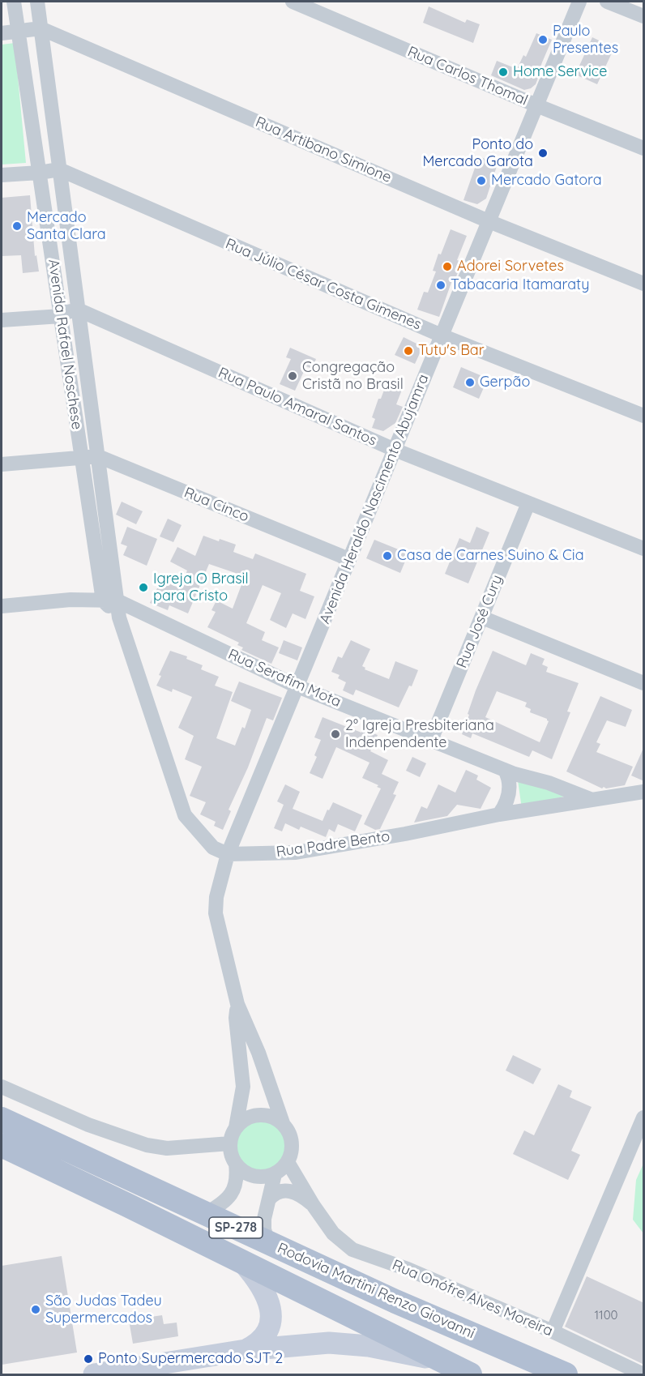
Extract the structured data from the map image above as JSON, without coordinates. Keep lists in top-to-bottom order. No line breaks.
{"streets":{"main road":["SP-278","Rodovia Martini Renzo Giovanni"],"street":["Rua Carlos Thomal","Rua Artibano Simione","Rua Júlio César Costa Gimenes","Avenida Rafael Noschese","Rua Paulo Amaral Santos","Avenida Heraldo Nascimento Abujamra","Rua Cinco","Rua José Cury","Rua Serafim Mota","Rua Padre Bento","Rua Onófre Alves Moreira"]},"crossings":[["Rua Carlos Thomal","Avenida Heraldo Nascimento Abujamra"],["Rua Artibano Simione","Avenida Rafael Noschese"],["Rua Artibano Simione","Avenida Heraldo Nascimento Abujamra"],["Rua Júlio César Costa Gimenes","Avenida Rafael Noschese"],["Rua Júlio César Costa Gimenes","Avenida Heraldo Nascimento Abujamra"],["Avenida Rafael Noschese","Rua Paulo Amaral Santos"],["Avenida Rafael Noschese","Rua Cinco"],["Avenida Rafael Noschese","Rua Serafim Mota"],["Rua Paulo Amaral Santos","Avenida Heraldo Nascimento Abujamra"],["Rua Paulo Amaral Santos","Rua José Cury"],["Avenida Heraldo Nascimento Abujamra","Rua Cinco"],["Avenida Heraldo Nascimento Abujamra","Rua Serafim Mota"],["Avenida Heraldo Nascimento Abujamra","Rua Padre Bento"],["Avenida Heraldo Nascimento Abujamra","Rua Onófre Alves Moreira"],["Rua José Cury","Rua Serafim Mota"],["Rua Serafim Mota","Rua Padre Bento"]],"places":["Paulo Presentes","Home Service","Ponto do Mercado Garota","Mercado Gatora","Mercado Santa Clara","Adorei Sorvetes","Tabacaria Itamaraty","Tutu's Bar","Congregação Cristã no Brasil","Gerpão","Casa de Carnes Suino & Cia","Igreja O Brasil para Cristo","2° Igreja Presbiteriana Indenpendente","São Judas Tadeu Supermercados","Ponto Supermercado SJT 2"],"house_numbers":["1100"]}
